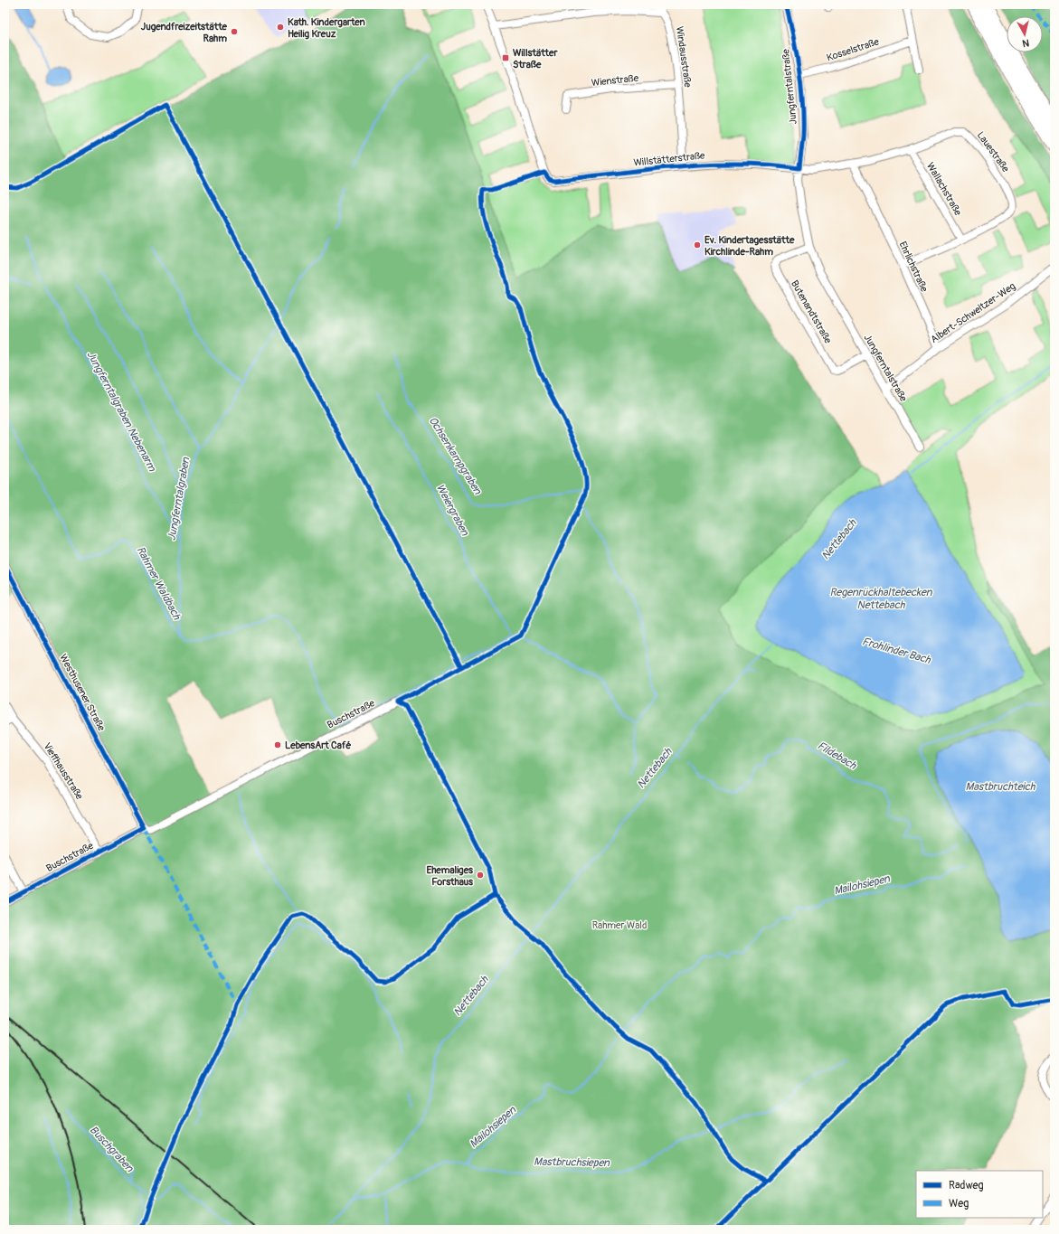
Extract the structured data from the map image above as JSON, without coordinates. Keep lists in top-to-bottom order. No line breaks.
{"streets":{"street":["Kosselstraße","Windausstraße","Wienstraße","Jungferntalstraße","Lauestraße","Willstätterstraße","Wallachstraße","Ehrlichstraße","Butenandtstraße","Albert-Schweitzer-Weg","Westhusener Straße","Buschstraße","Vieffhausstraße"]},"crossings":[["Kosselstraße","Jungferntalstraße"],["Windausstraße","Wienstraße"],["Windausstraße","Willstätterstraße"],["Jungferntalstraße","Lauestraße"],["Jungferntalstraße","Willstätterstraße"],["Jungferntalstraße","Butenandtstraße"],["Jungferntalstraße","Albert-Schweitzer-Weg"],["Lauestraße","Willstätterstraße"],["Lauestraße","Wallachstraße"],["Lauestraße","Ehrlichstraße"],["Ehrlichstraße","Albert-Schweitzer-Weg"],["Westhusener Straße","Buschstraße"],["Buschstraße","Vieffhausstraße"]],"water":["Jungferntalgraben Nebenarm","Ochsenkampgraben","Jungferntalgraben","Weiergraben","Nettebach","Rahmer Waldbach","Regenrückhaltebecken Nettebach","Frohlinder Bach","Fildebach","Mastbruchteich","Mailohsiepen","Buschgraben","Mastbruchsiepen"],"parks":["Rahmer Wald"],"places":{"other":["Kath. Kindergarten Heilig Kreuz","Jugendfreizeitstätte Rahm","Ev. Kindertagesstätte Kirchlinde-Rahm","LebensArt Café","Ehemaliges Forsthaus"],"transit":["Willstätter Straße"]},"legend":["Radweg","Weg"],"north":"bottom"}
